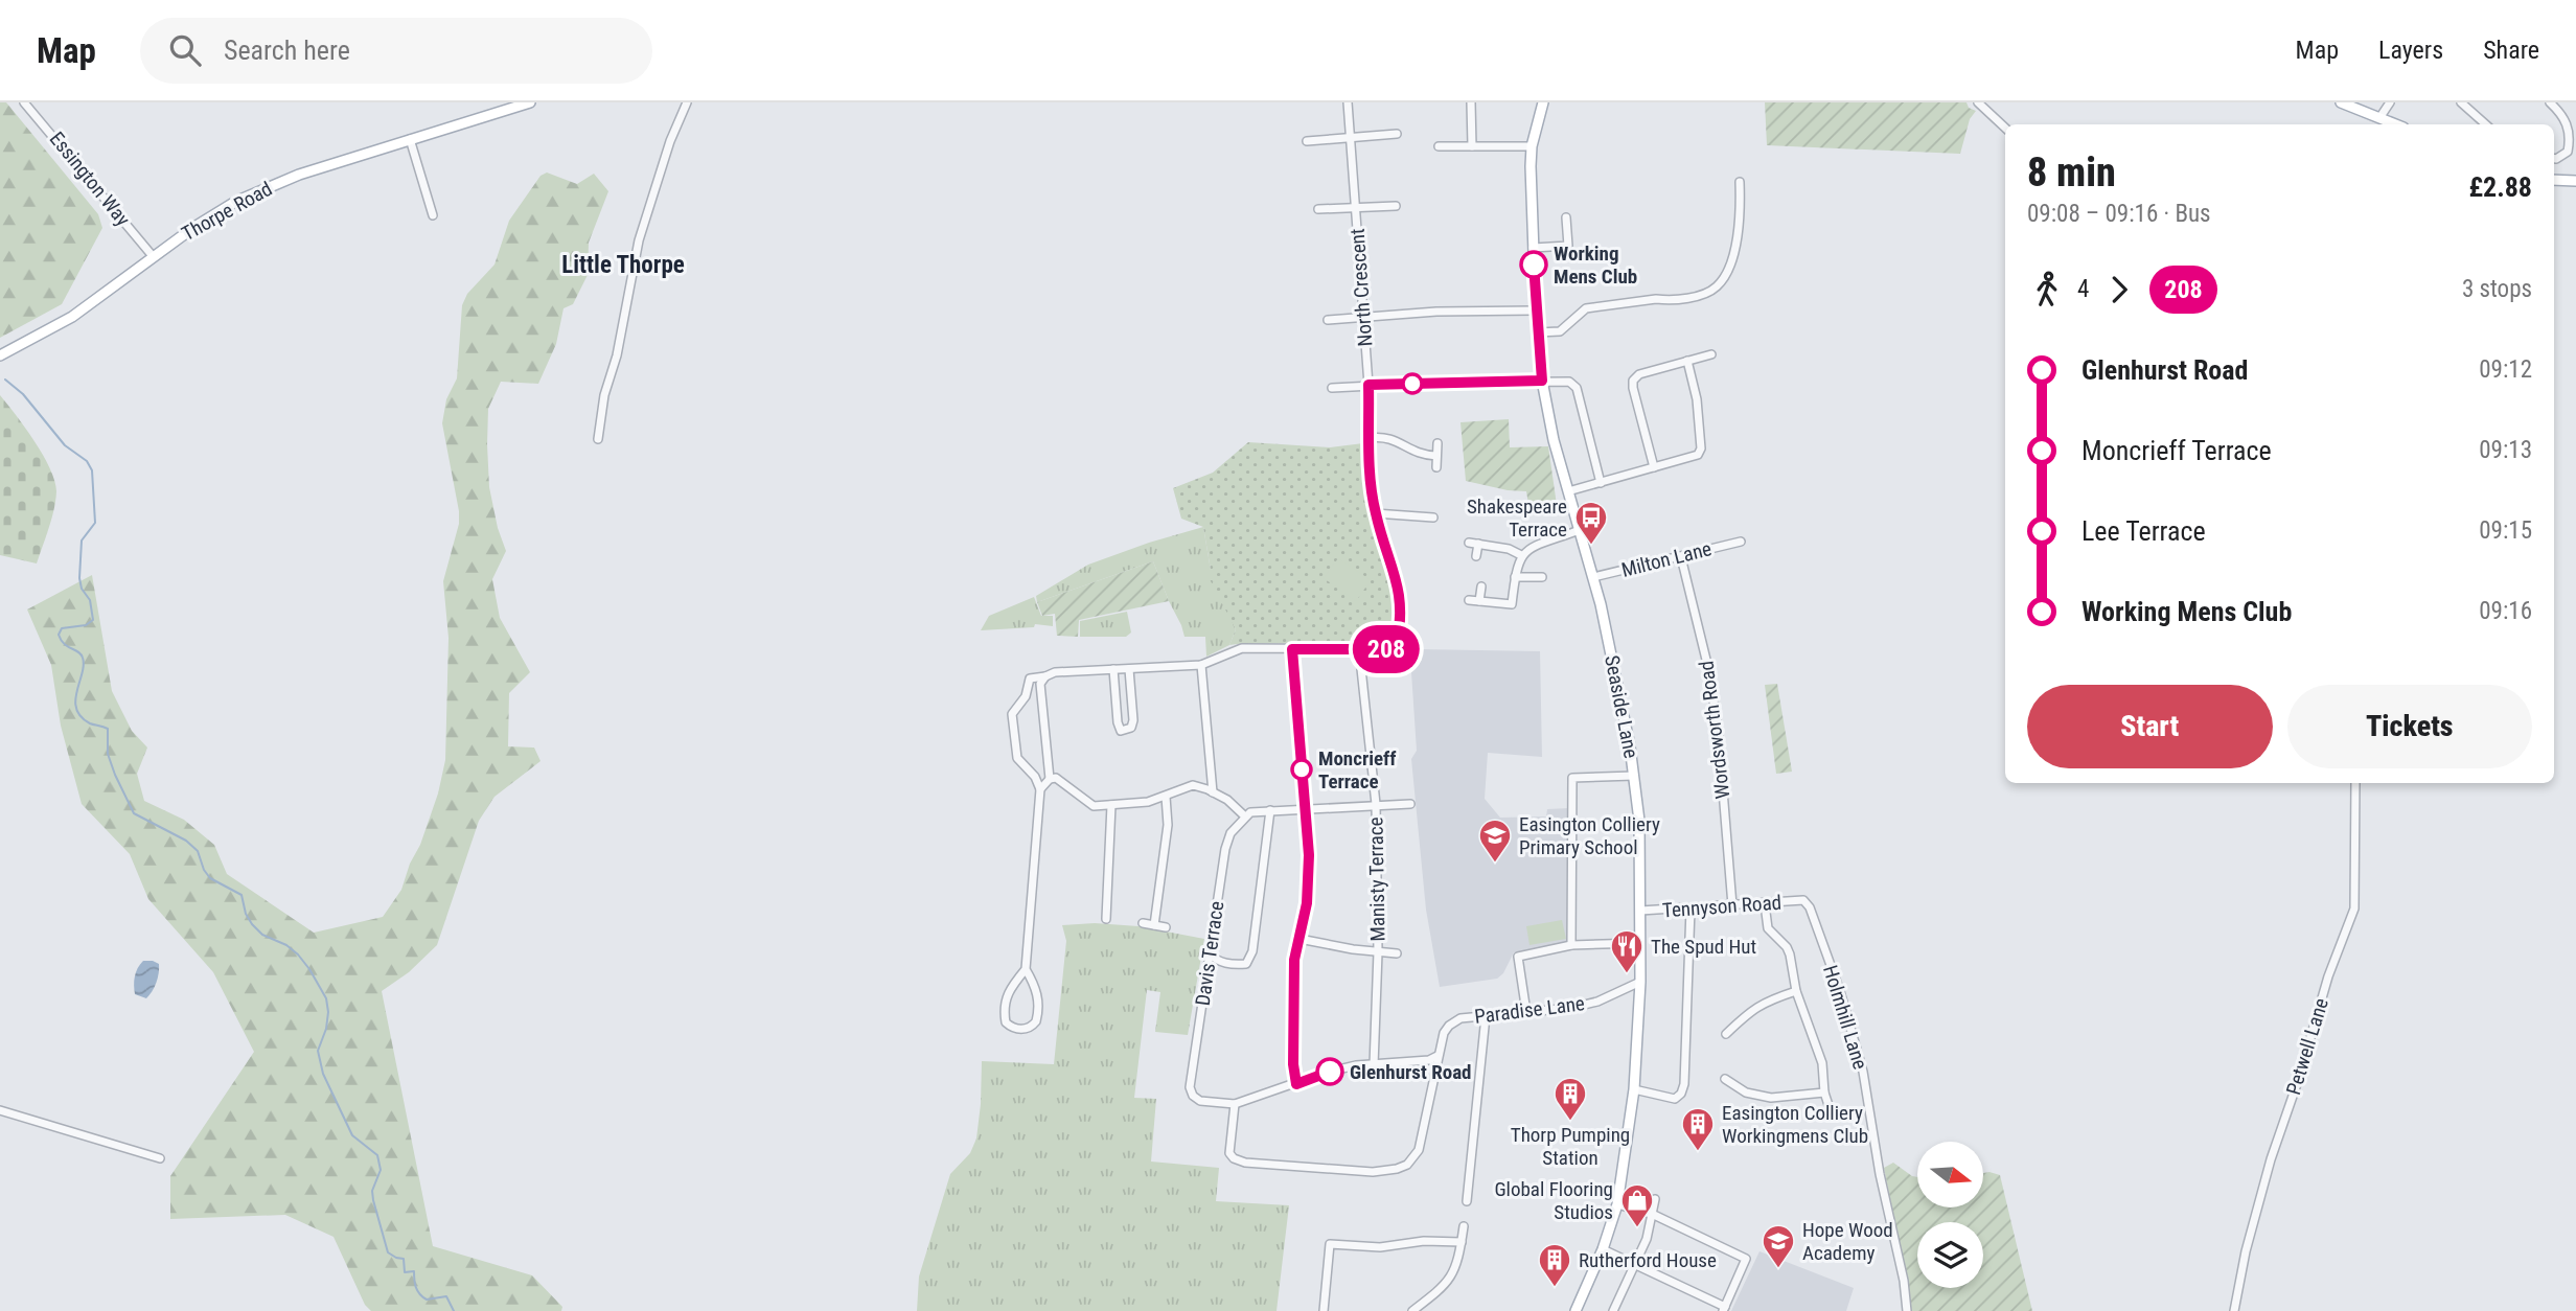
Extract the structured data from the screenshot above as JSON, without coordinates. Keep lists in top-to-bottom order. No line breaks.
{"streets":{"main road":["Thorpe Road","Seaside Lane"],"street":["Essington Way","North Crescent","Milton Lane","Wordsworth Road","Manisty Terrace","Tennyson Road","Davis Terrace","Paradise Lane","Holmhill Lane","Petwell Lane"]},"crossings":[["Essington Way","Thorpe Road"],["North Crescent","Manisty Terrace"],["Milton Lane","Seaside Lane"],["Milton Lane","Wordsworth Road"],["Seaside Lane","Tennyson Road"],["Seaside Lane","Paradise Lane"],["Wordsworth Road","Tennyson Road"],["Tennyson Road","Holmhill Lane"]],"districts":["Little Thorpe"],"places":{"other":["Working Mens Club","Moncrieff Terrace","Glenhurst Road"],"bus stop":["Shakespeare Terrace"],"school or university":["Easington Colliery Primary School","Hope Wood Academy"],"restaurant":["The Spud Hut"],"building":["Thorp Pumping Station","Easington Colliery Workingmens Club","Rutherford House"],"shop":["Global Flooring Studios"]},"lines":["bus line 208"],"north":"right","page":{"header":"Map","search":"Search here","nav":["Map","Layers","Share"],"on_map":"208","heading":["8 min","09:08 – 09:16 · Bus","£2.88"],"legs":["4","208","3 stops"],"list":[{"name":"Glenhurst Road","value":"09:12"},{"name":"Moncrieff Terrace","value":"09:13"},{"name":"Lee Terrace","value":"09:15"},{"name":"Working Mens Club","value":"09:16"}],"buttons":["Start","Tickets"]}}
